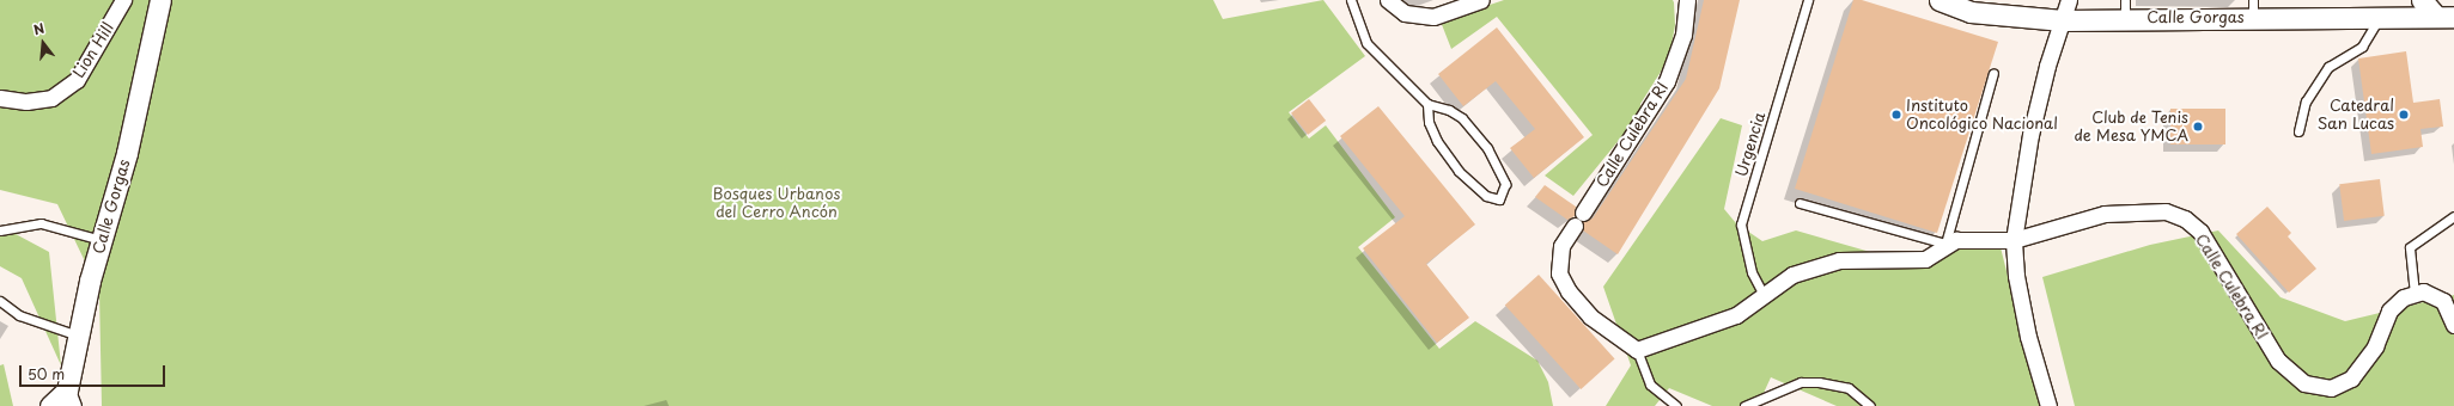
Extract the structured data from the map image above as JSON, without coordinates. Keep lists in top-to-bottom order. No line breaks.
{"streets":{"street":["Calle Gorgas","Lion Hill","Calle Culebra Rl"],"lane":["Urgencia"]},"crossings":[["Calle Culebra Rl","Urgencia"]],"parks":["Bosques Urbanos del Cerro Ancón"],"places":["Instituto Oncológico Nacional","Catedral San Lucas","Club de Tenis de Mesa YMCA"],"scale_bar":"50 m","north":"top"}
